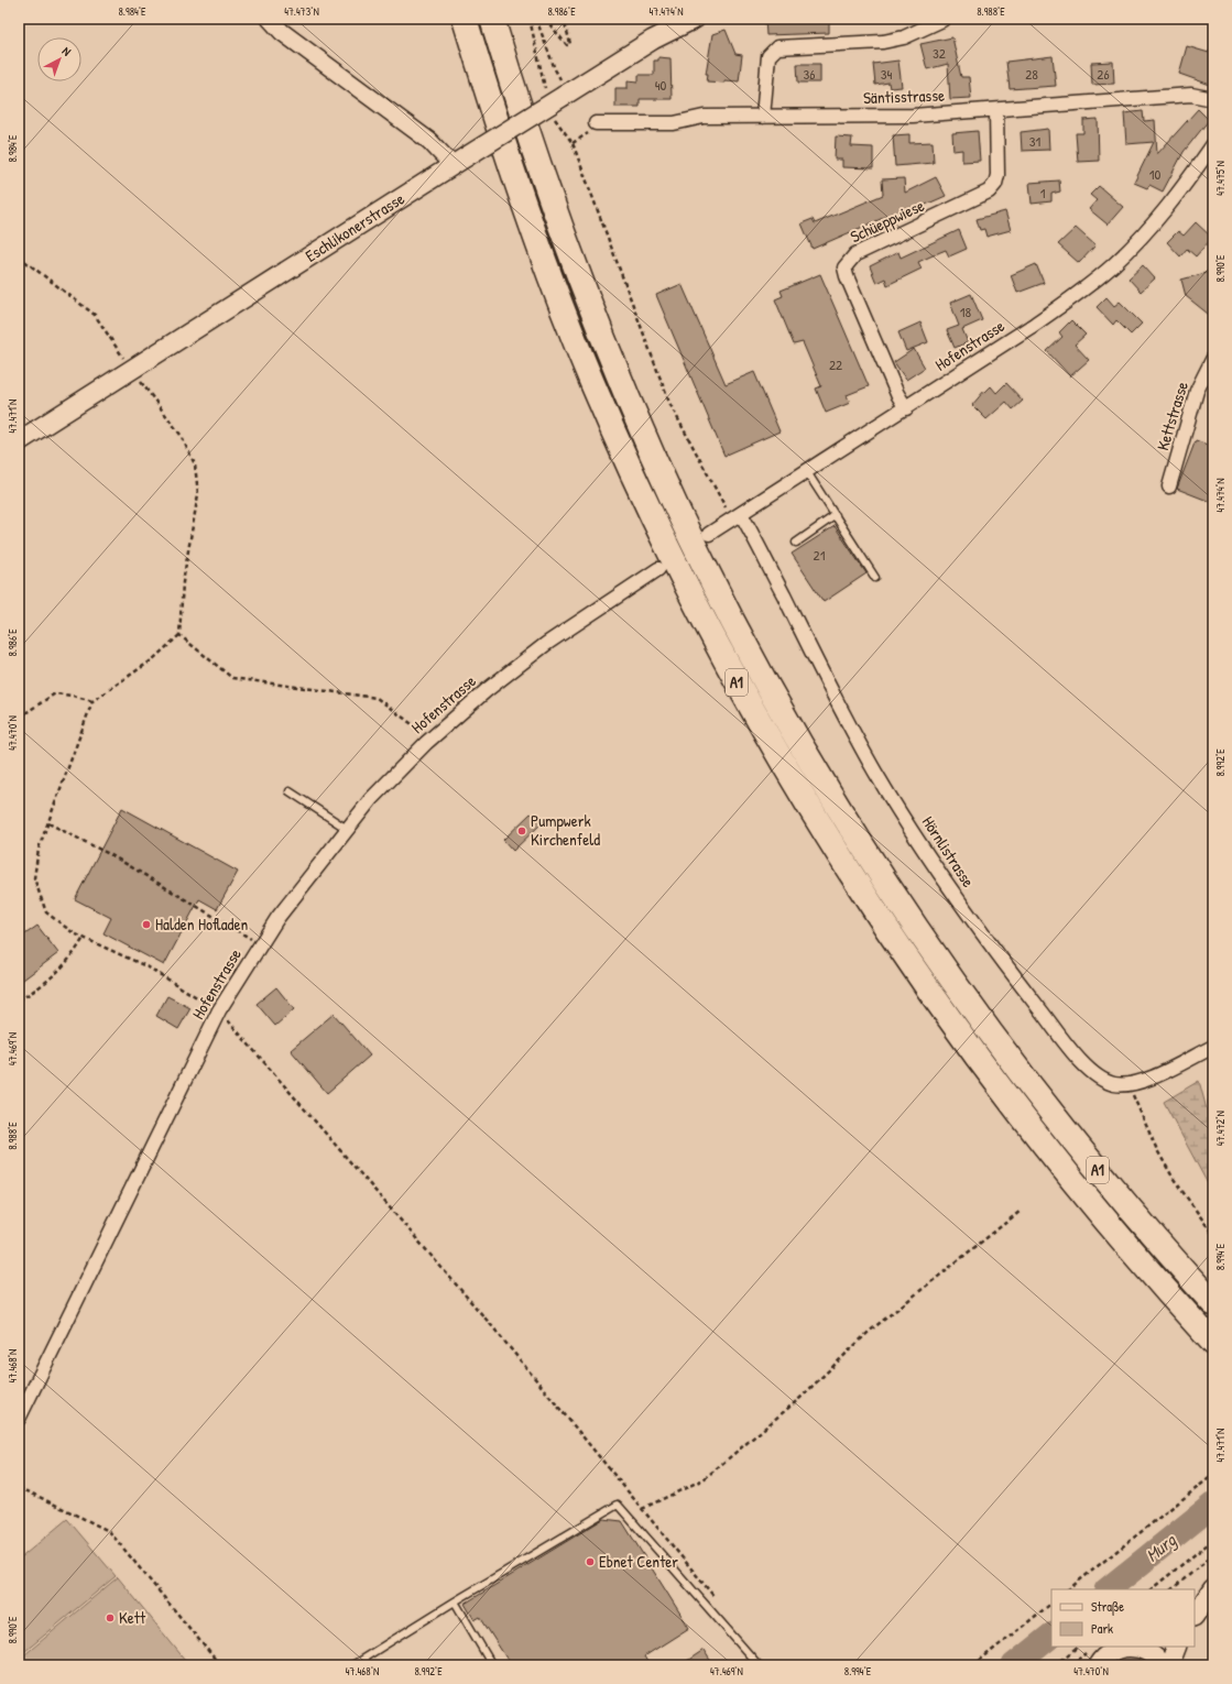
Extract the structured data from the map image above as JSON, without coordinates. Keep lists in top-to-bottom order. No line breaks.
{"streets":{"highway":["A1"],"main road":["Eschlikonerstrasse"],"street":["Säntisstrasse","Schüeppwiese","Hofenstrasse","Kettstrasse","Hörnlistrasse"]},"crossings":[["Säntisstrasse","Schüeppwiese"],["Schüeppwiese","Hofenstrasse"],["Hofenstrasse","Hörnlistrasse"]],"water":["Murg"],"places":["Pumpwerk Kirchenfeld","Halden Hofladen","Ebnet Center","Kett"],"house_numbers":["32","36","34","28","26","40","31","10","1","18","22","21"],"legend":["Straße","Park"],"north":"top right","coordinates":["8.984°E","47.473°N","8.986°E","47.474°N","8.988°E","47.475°N","8.990°E","47.471°N","47.470°N","8.992°E","47.469°N","47.472°N","8.994°E","47.468°N"]}
